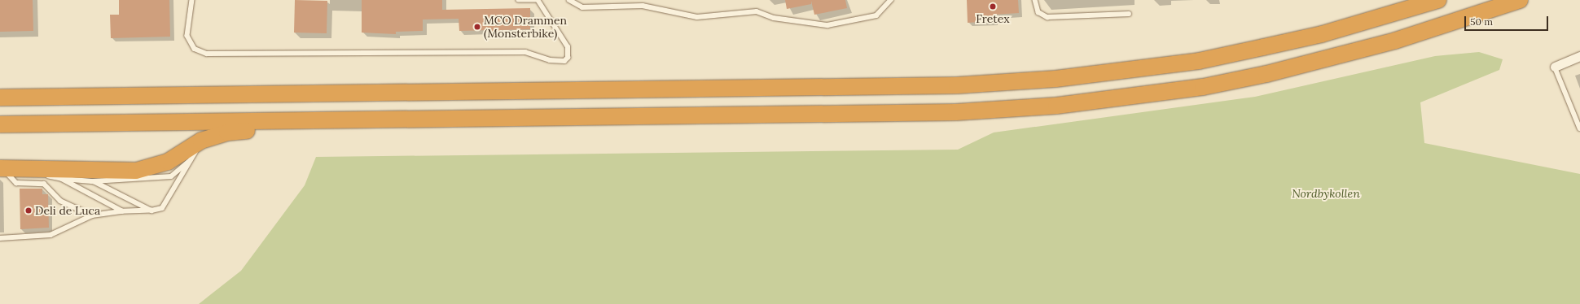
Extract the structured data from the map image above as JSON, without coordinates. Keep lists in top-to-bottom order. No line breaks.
{"parks":["Nordbykollen"],"places":["Fretex","MCO Drammen (Monsterbike)","Deli de Luca"],"scale_bar":"50 m"}
